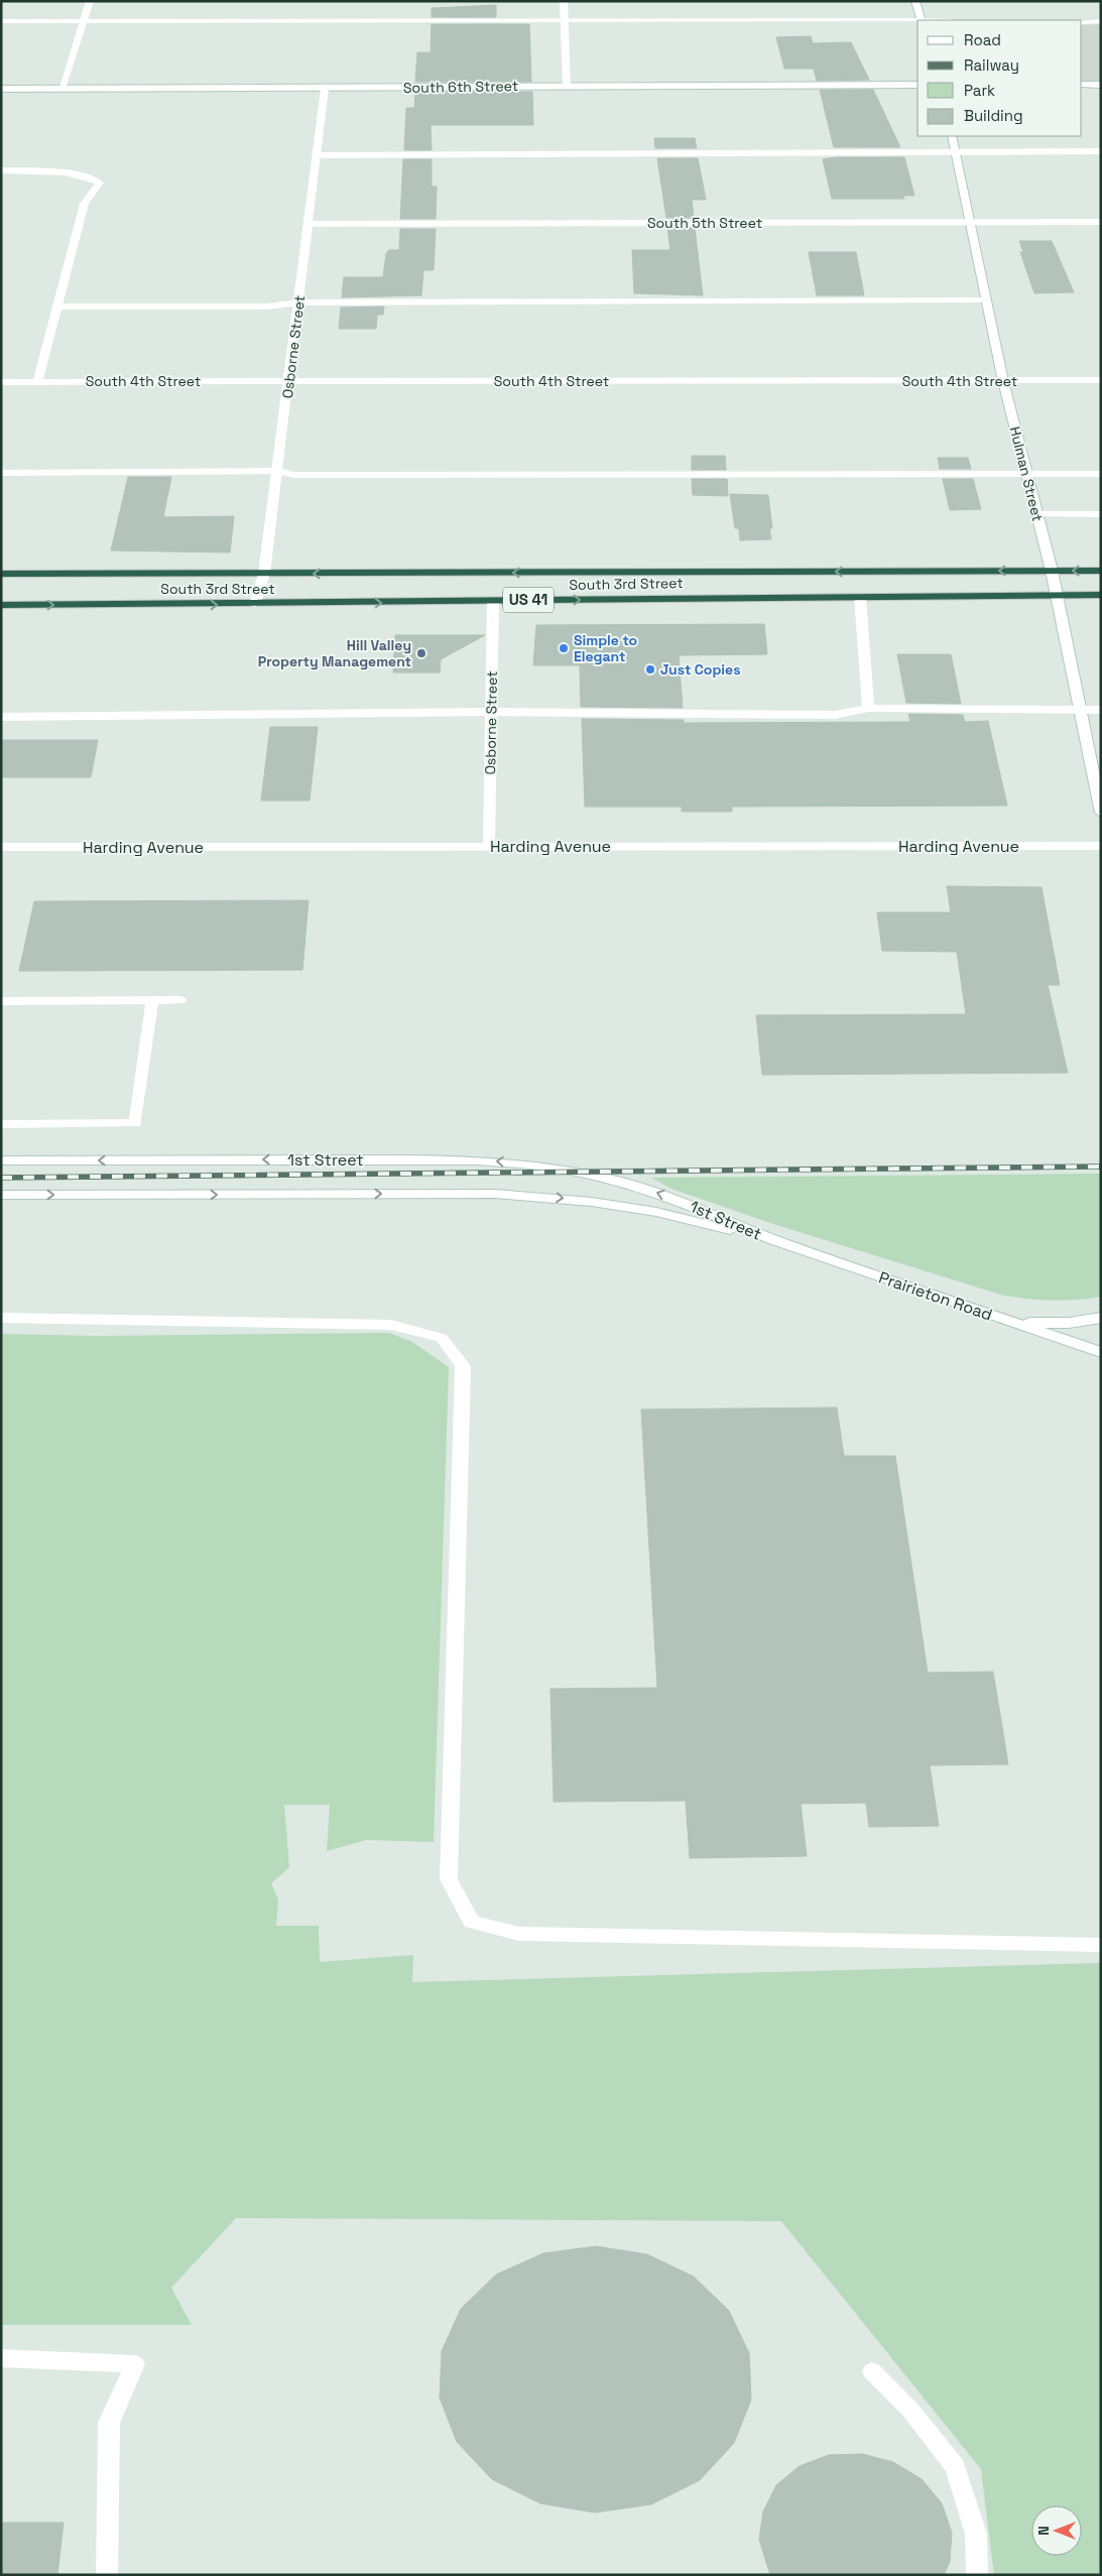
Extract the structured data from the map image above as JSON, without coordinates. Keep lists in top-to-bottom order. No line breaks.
{"streets":{"highway":["South 3rd Street","US 41"],"street":["South 6th Street","South 5th Street","Osborne Street","South 4th Street","Hulman Street","Harding Avenue","1st Street","Prairieton Road"]},"crossings":[["South 6th Street","Osborne Street"],["South 5th Street","Osborne Street"],["South 5th Street","Hulman Street"],["Osborne Street","South 4th Street"],["Osborne Street","South 3rd Street"],["Osborne Street","Harding Avenue"],["South 4th Street","Hulman Street"],["Hulman Street","South 3rd Street"],["1st Street","Prairieton Road"]],"places":["Simple to Elegant","Hill Valley Property Management","Just Copies"],"legend":["Road","Railway","Park","Building"],"north":"left"}
